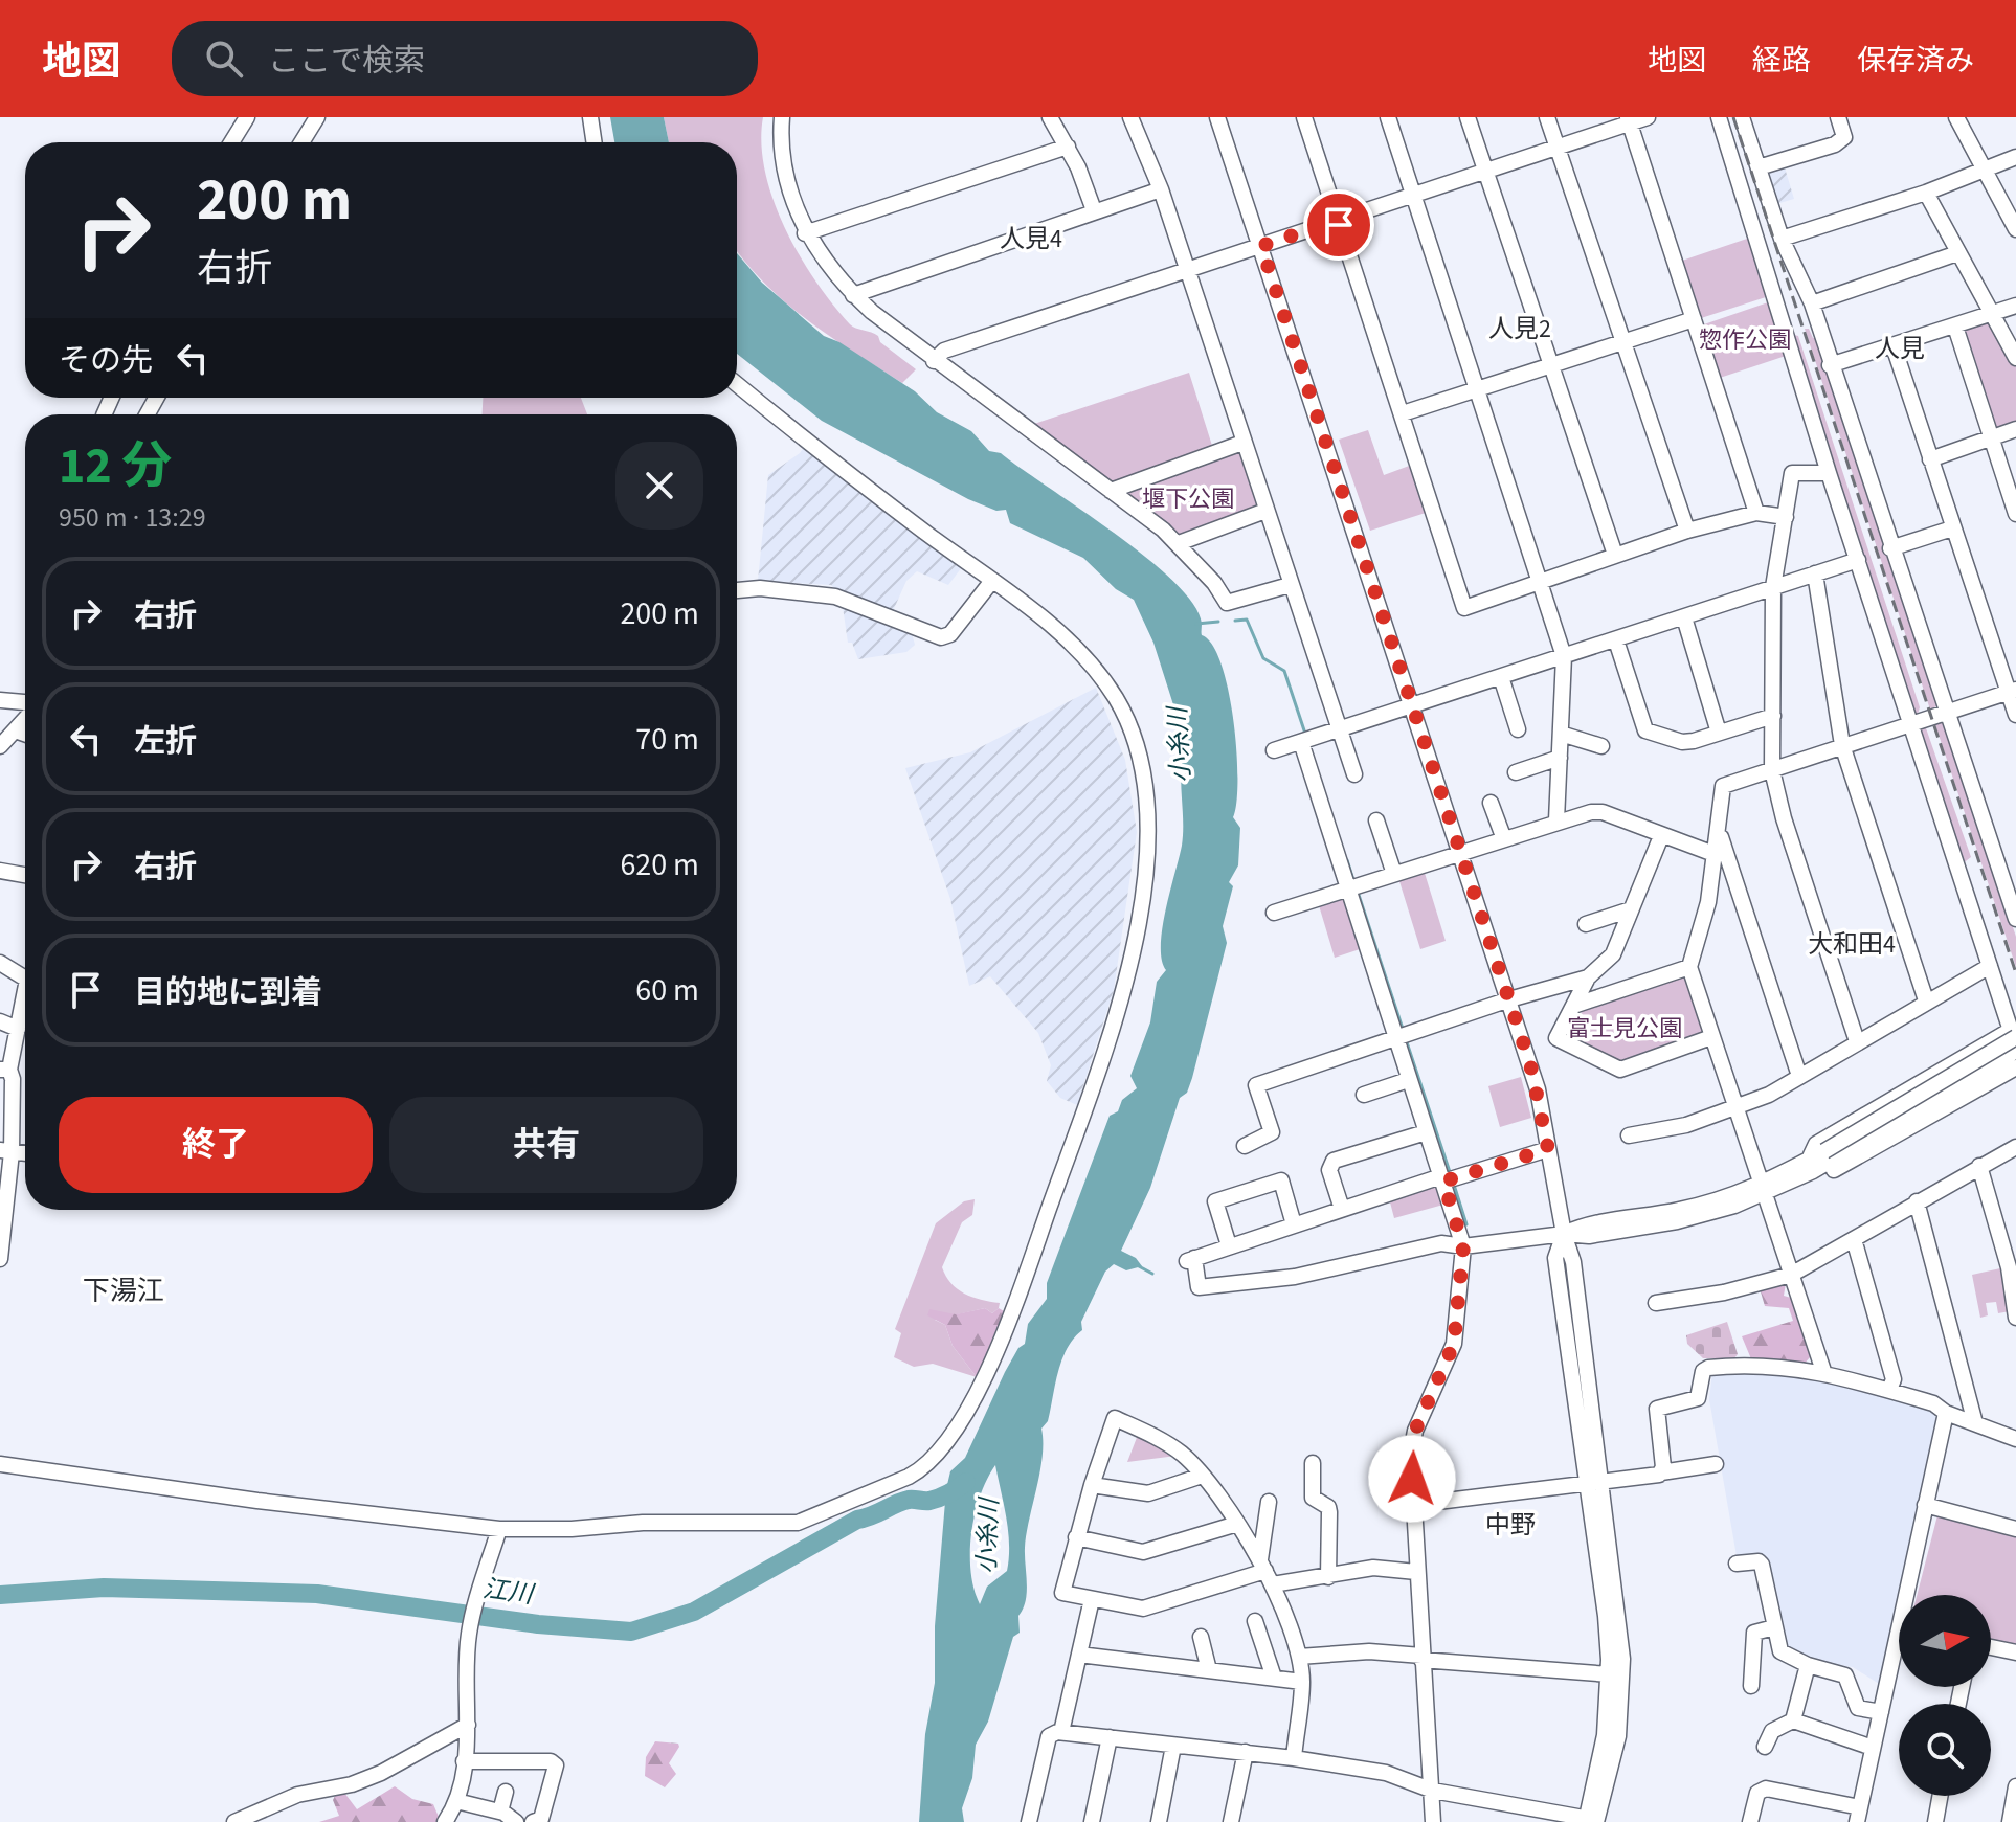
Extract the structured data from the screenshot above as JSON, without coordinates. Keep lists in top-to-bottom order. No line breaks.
{"districts":["人見4","人見2","人見","大和田4","下湯江","中野"],"water":["小糸川","江川"],"parks":["惣作公園","堰下公園","富士見公園"],"north":"right","page":{"header":"地図","search":"ここで検索","nav":["地図","経路","保存済み"],"turn":["200 m","右折"],"then":"その先","heading":["12 分","950 m · 13:29"],"list":[{"name":"右折","value":"200 m"},{"name":"左折","value":"70 m"},{"name":"右折","value":"620 m"},{"name":"目的地に到着","value":"60 m"}],"buttons":["終了","共有"]}}
